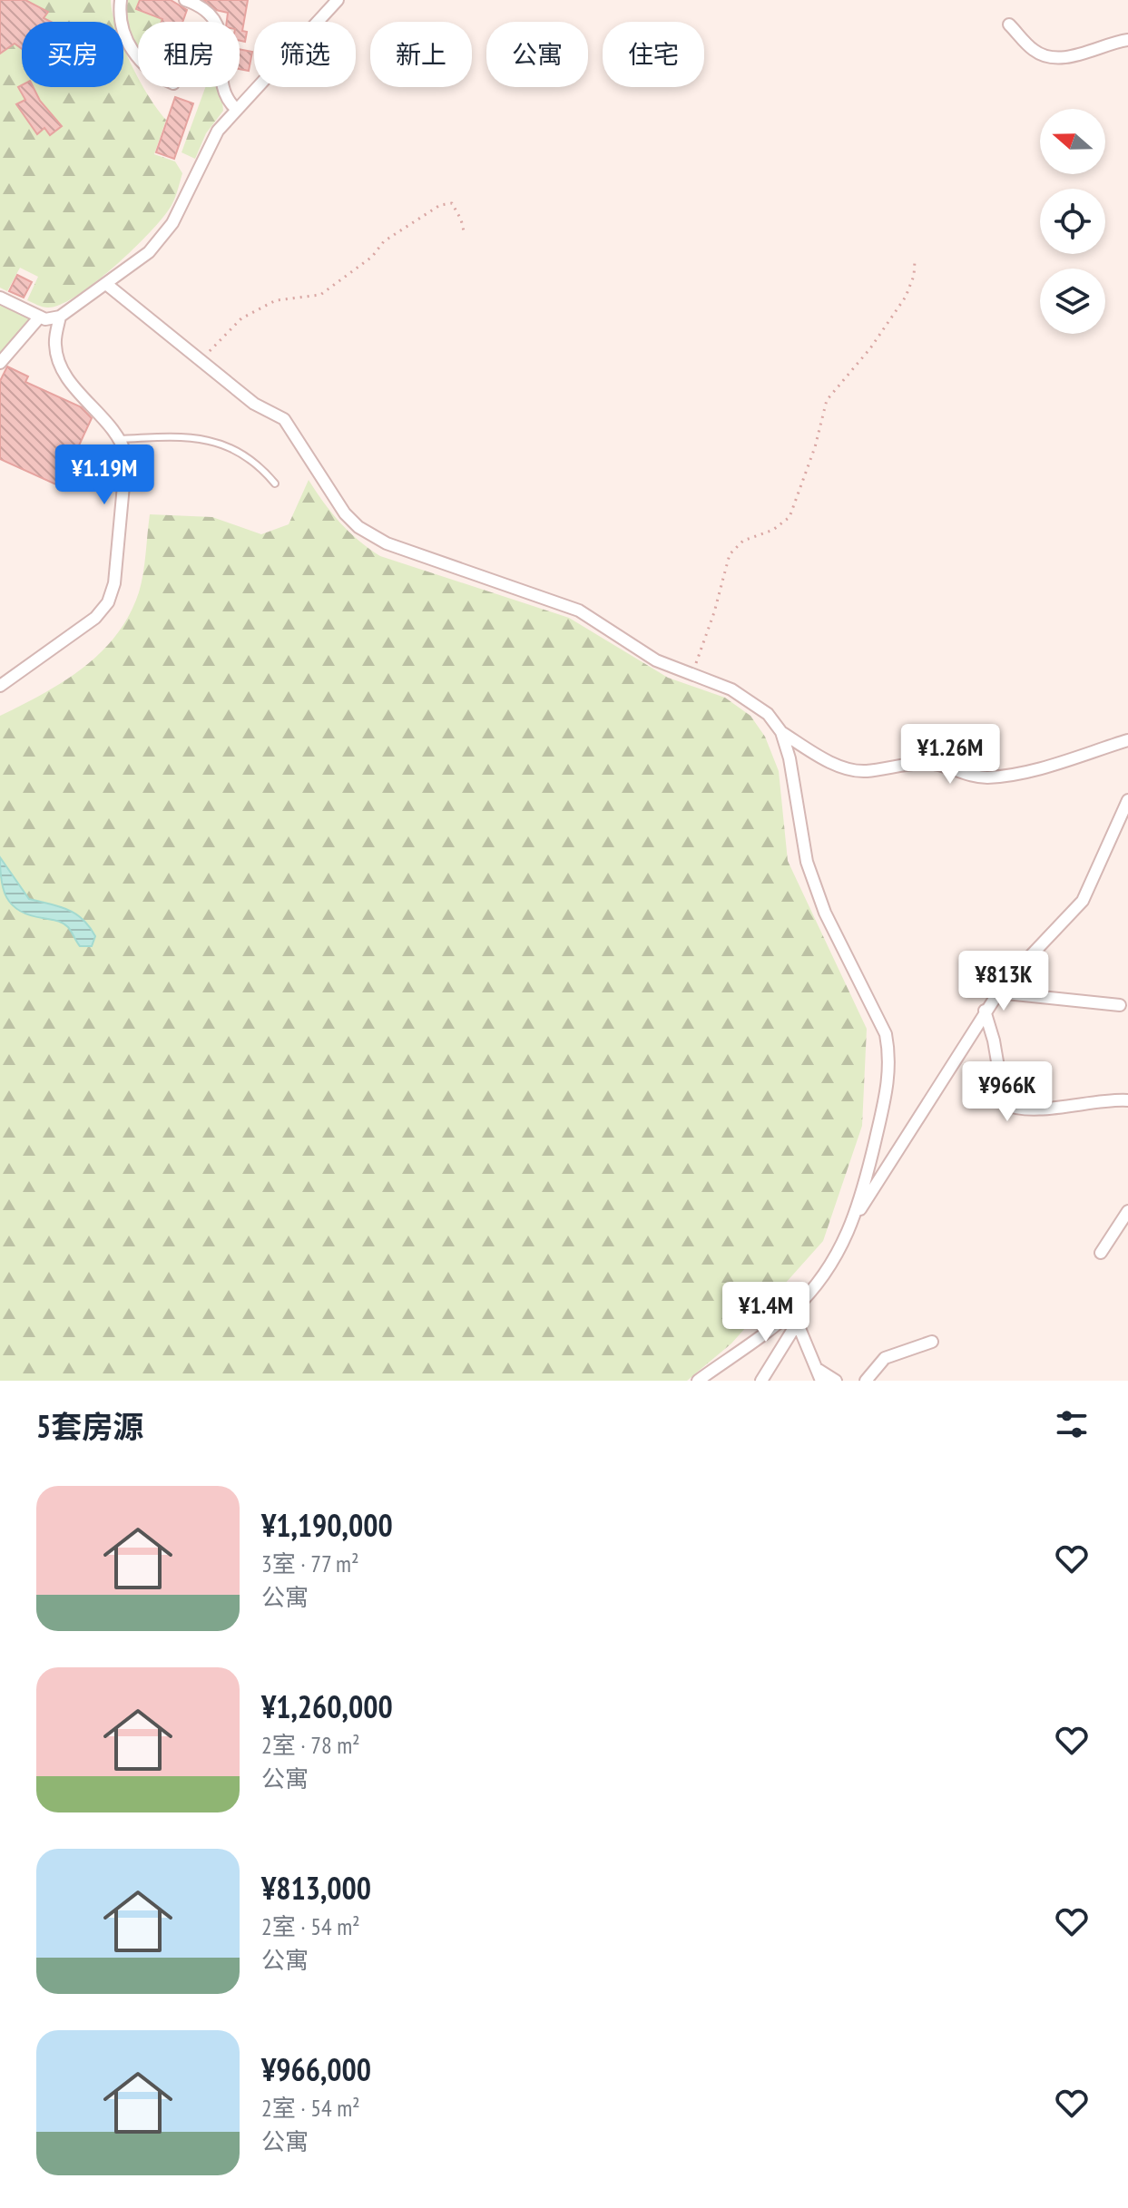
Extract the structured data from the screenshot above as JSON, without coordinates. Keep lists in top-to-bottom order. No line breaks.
{"north":"left","page":{"chip":["买房","租房","筛选","新上","公寓","住宅"],"price":["¥1.19M","¥1.26M","¥813K","¥966K","¥1.4M"],"heading":"5套房源","list":[{"name":"¥1,190,000","note":"3室 · 77 m² · 公寓"},{"name":"¥1,260,000","note":"2室 · 78 m² · 公寓"},{"name":"¥813,000","note":"2室 · 54 m² · 公寓"},{"name":"¥966,000","note":"2室 · 54 m² · 公寓"}]}}
